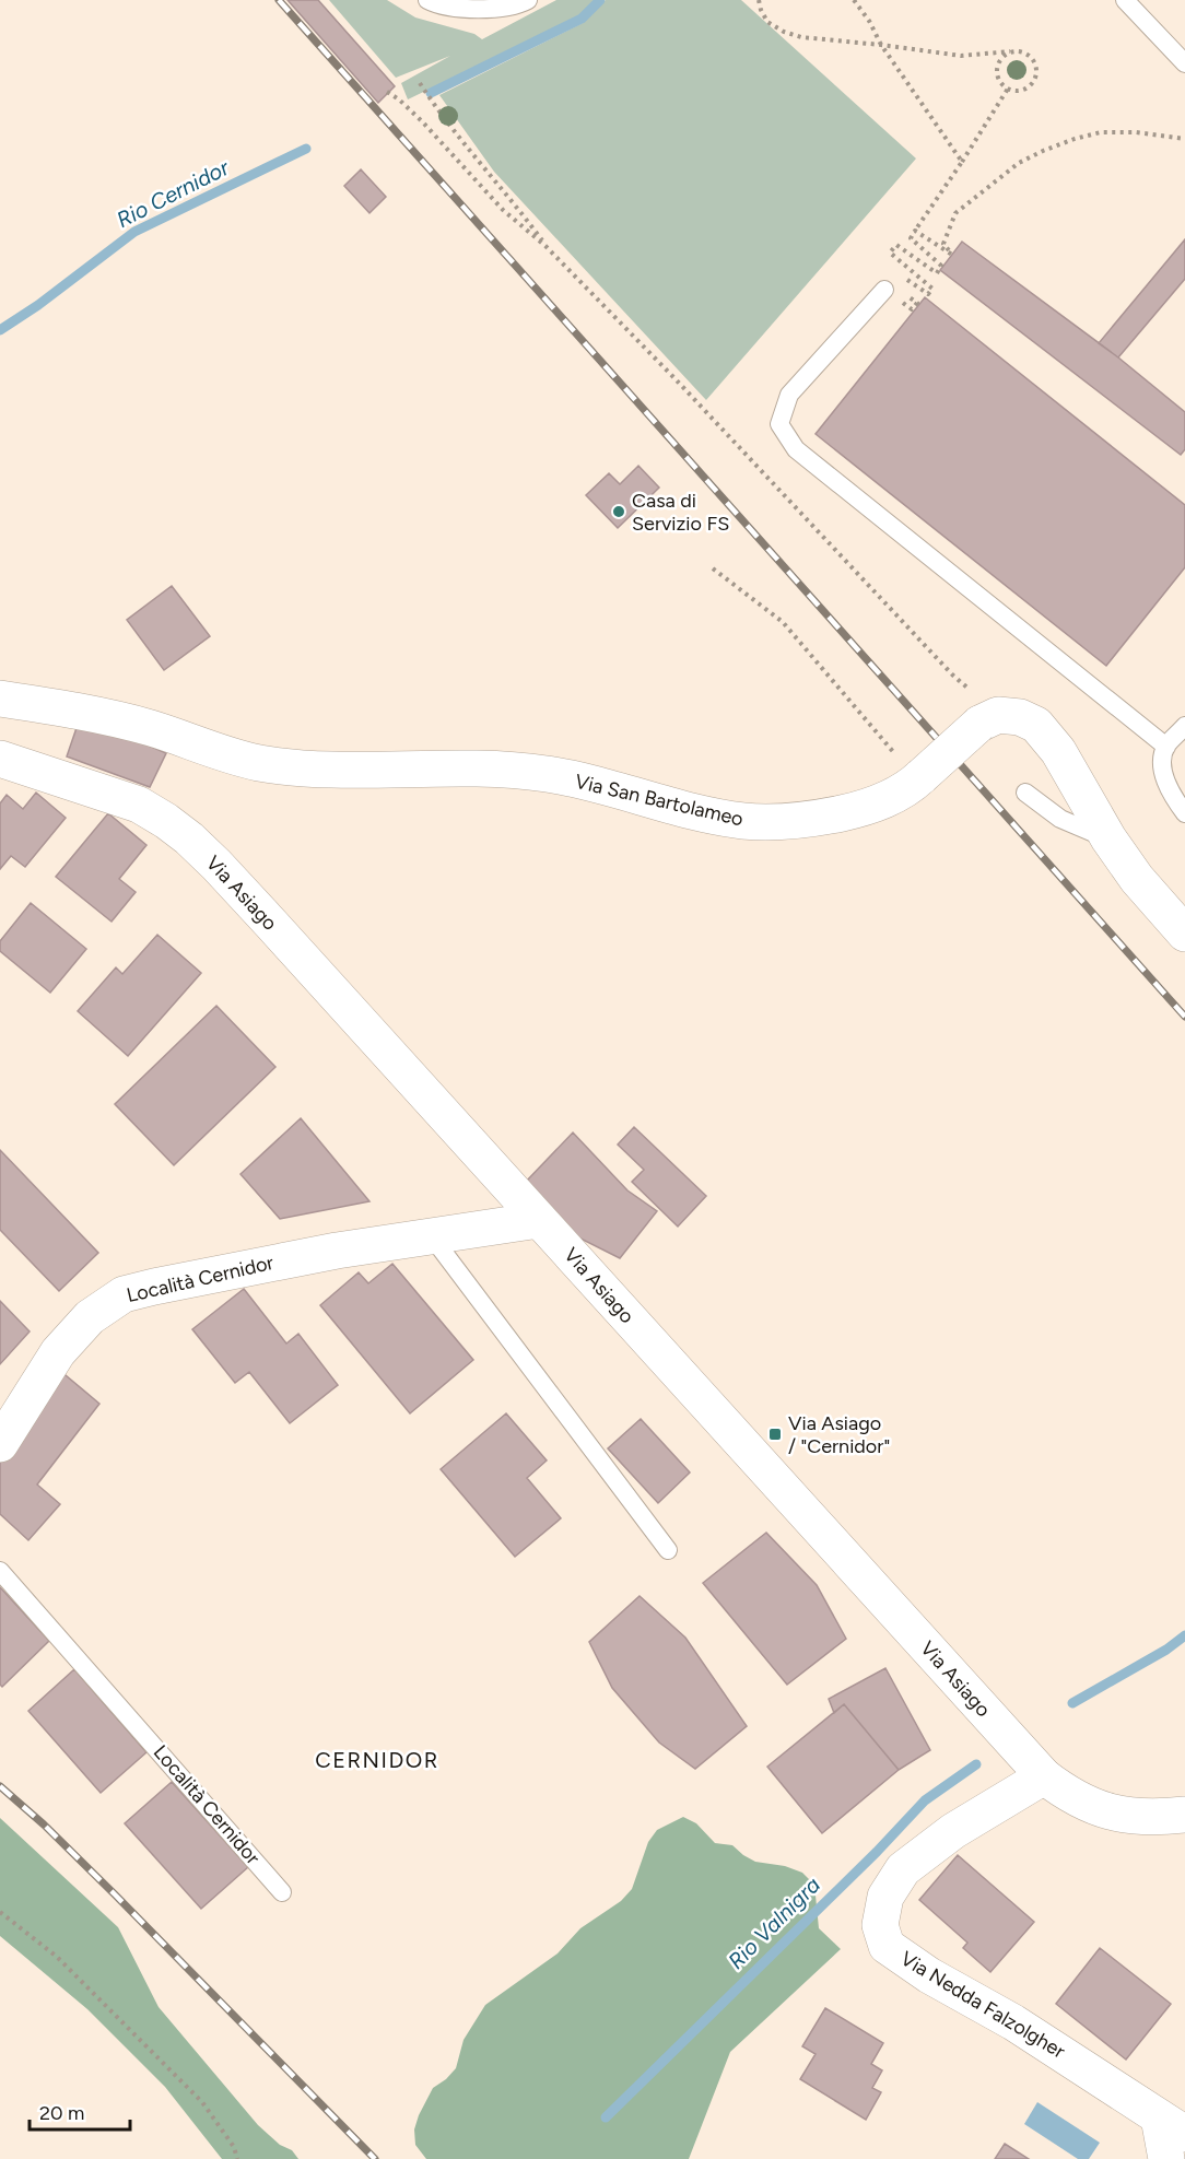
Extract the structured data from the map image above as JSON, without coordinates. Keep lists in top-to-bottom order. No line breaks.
{"streets":{"street":["Via San Bartolameo","Via Asiago","Località Cernidor","Via Nedda Falzolgher"]},"crossings":[["Via Asiago","Località Cernidor"],["Via Asiago","Via Nedda Falzolgher"]],"districts":["CERNIDOR"],"water":["Rio Cernidor","Rio Valnigra"],"places":{"other":["Casa di Servizio FS"],"transit":["Via Asiago / \"Cernidor\""]},"scale_bar":"20 m"}
